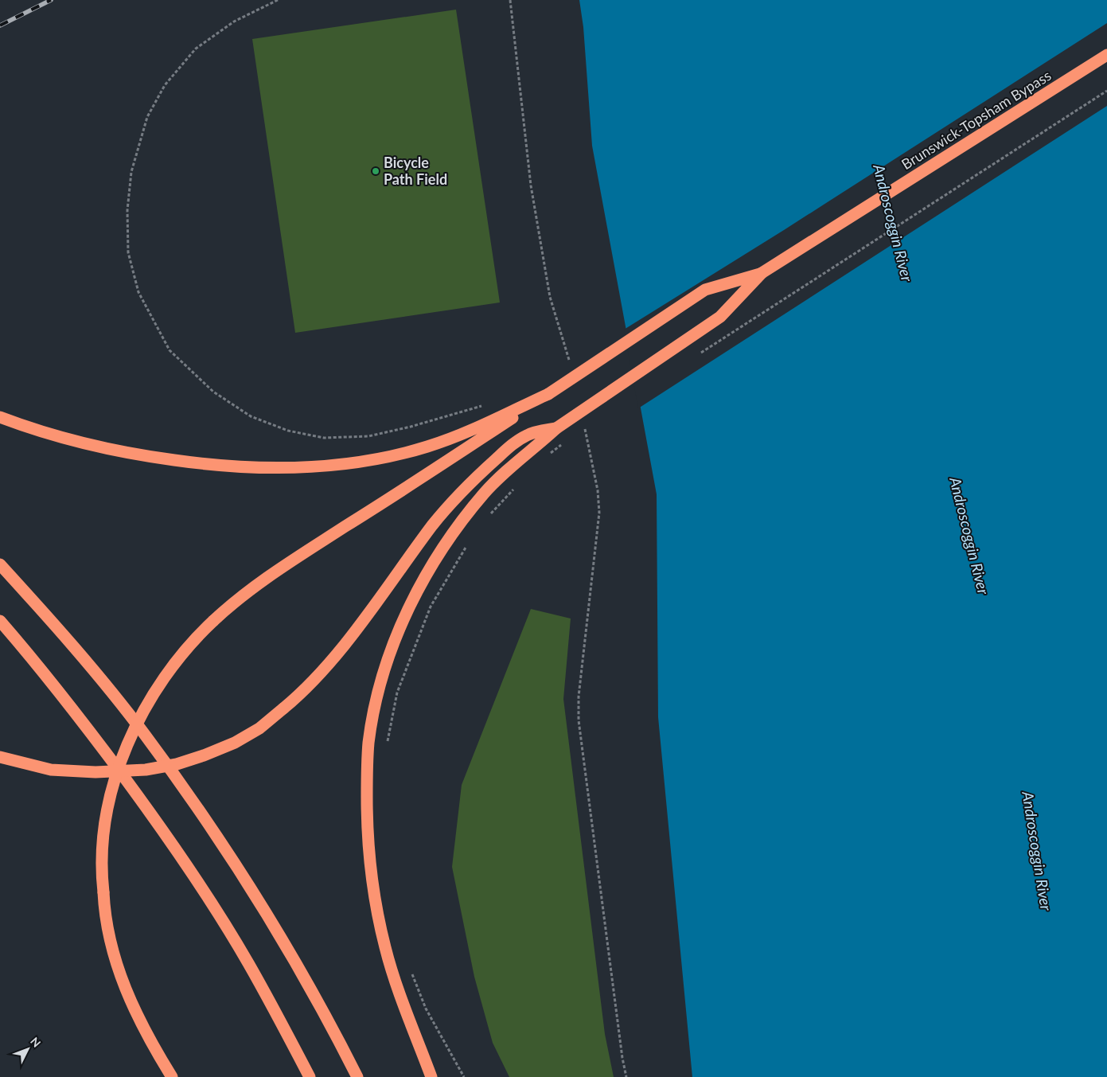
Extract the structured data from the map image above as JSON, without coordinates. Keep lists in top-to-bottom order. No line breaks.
{"streets":{"highway":["Brunswick-Topsham Bypass"]},"water":["Androscoggin River"],"places":["Bicycle Path Field"],"north":"top right"}
